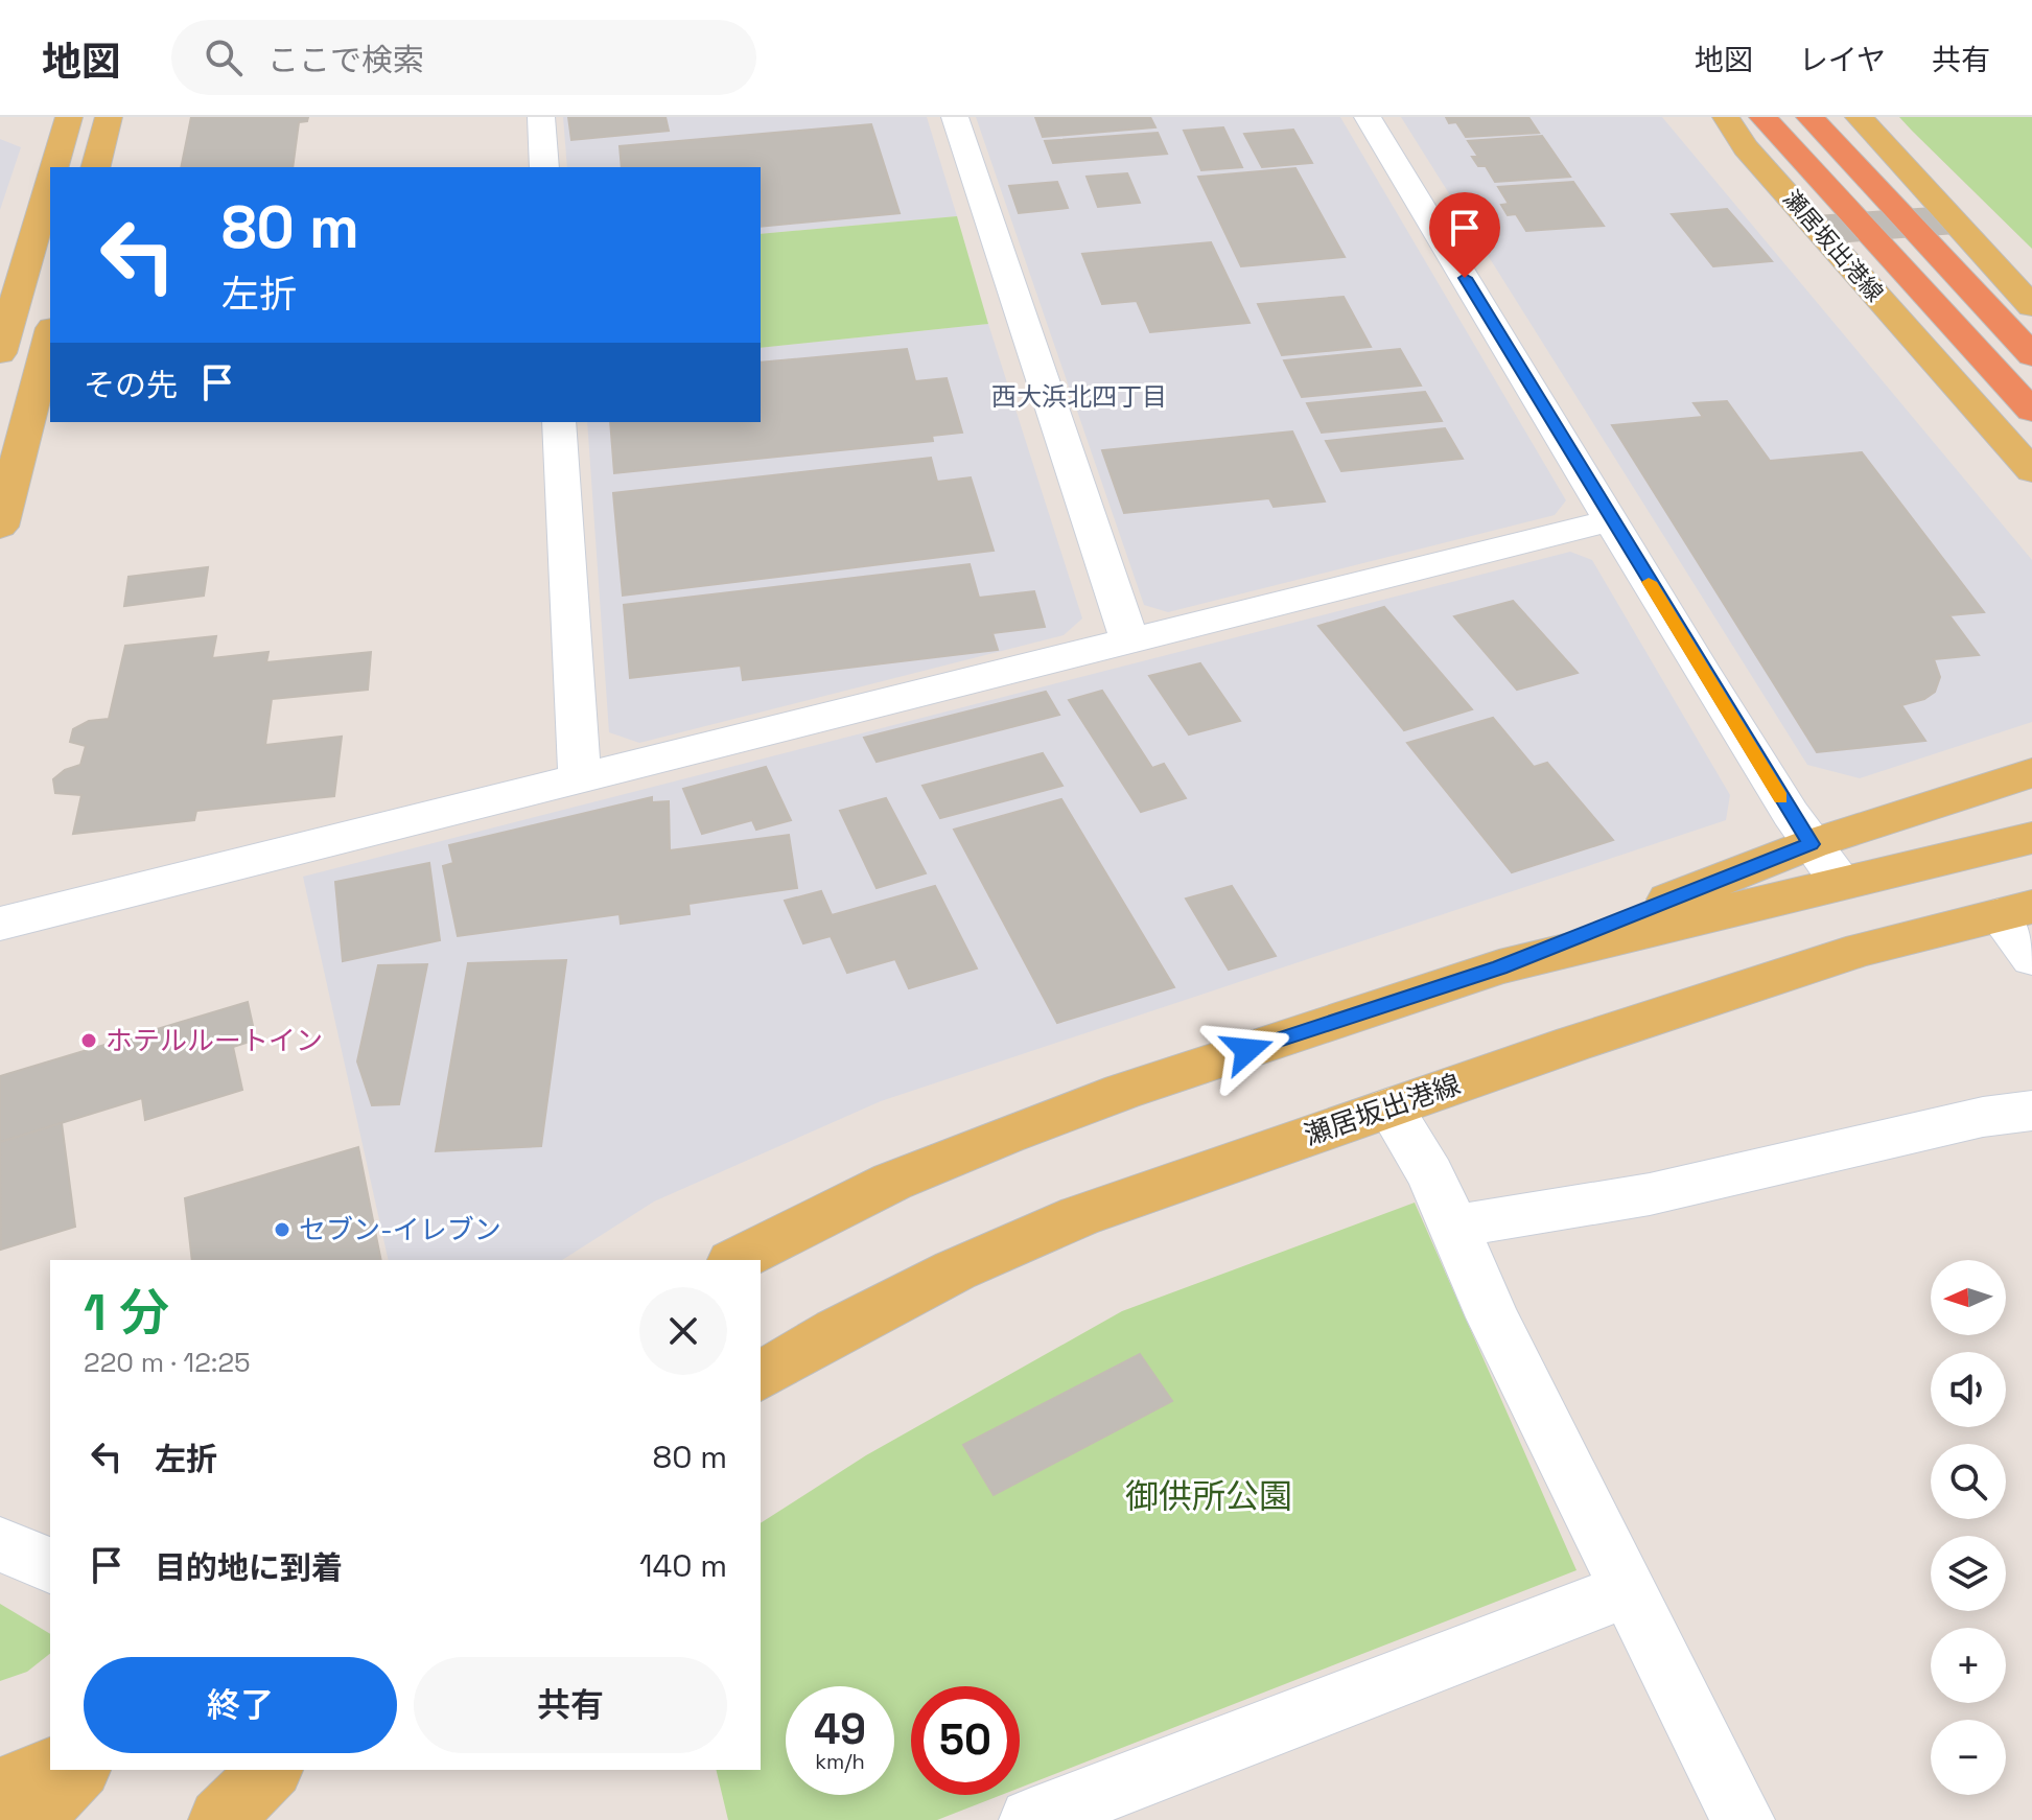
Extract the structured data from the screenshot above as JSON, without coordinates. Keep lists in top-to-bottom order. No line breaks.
{"streets":{"main road":["瀬居坂出港線"]},"districts":["西大浜北四丁目"],"parks":["御供所公園"],"places":["ホテルルートイン","セブン-イレブン"],"north":"left","page":{"header":"地図","search":"ここで検索","nav":["地図","レイヤ","共有"],"turn":["80 m","左折"],"then":"その先","map_buttons":["+","−"],"heading":["1 分","220 m · 12:25"],"list":[{"name":"左折","value":"80 m"},{"name":"目的地に到着","value":"140 m"}],"buttons":["終了","共有"],"speed":"49 km/h","limit":"50"}}
